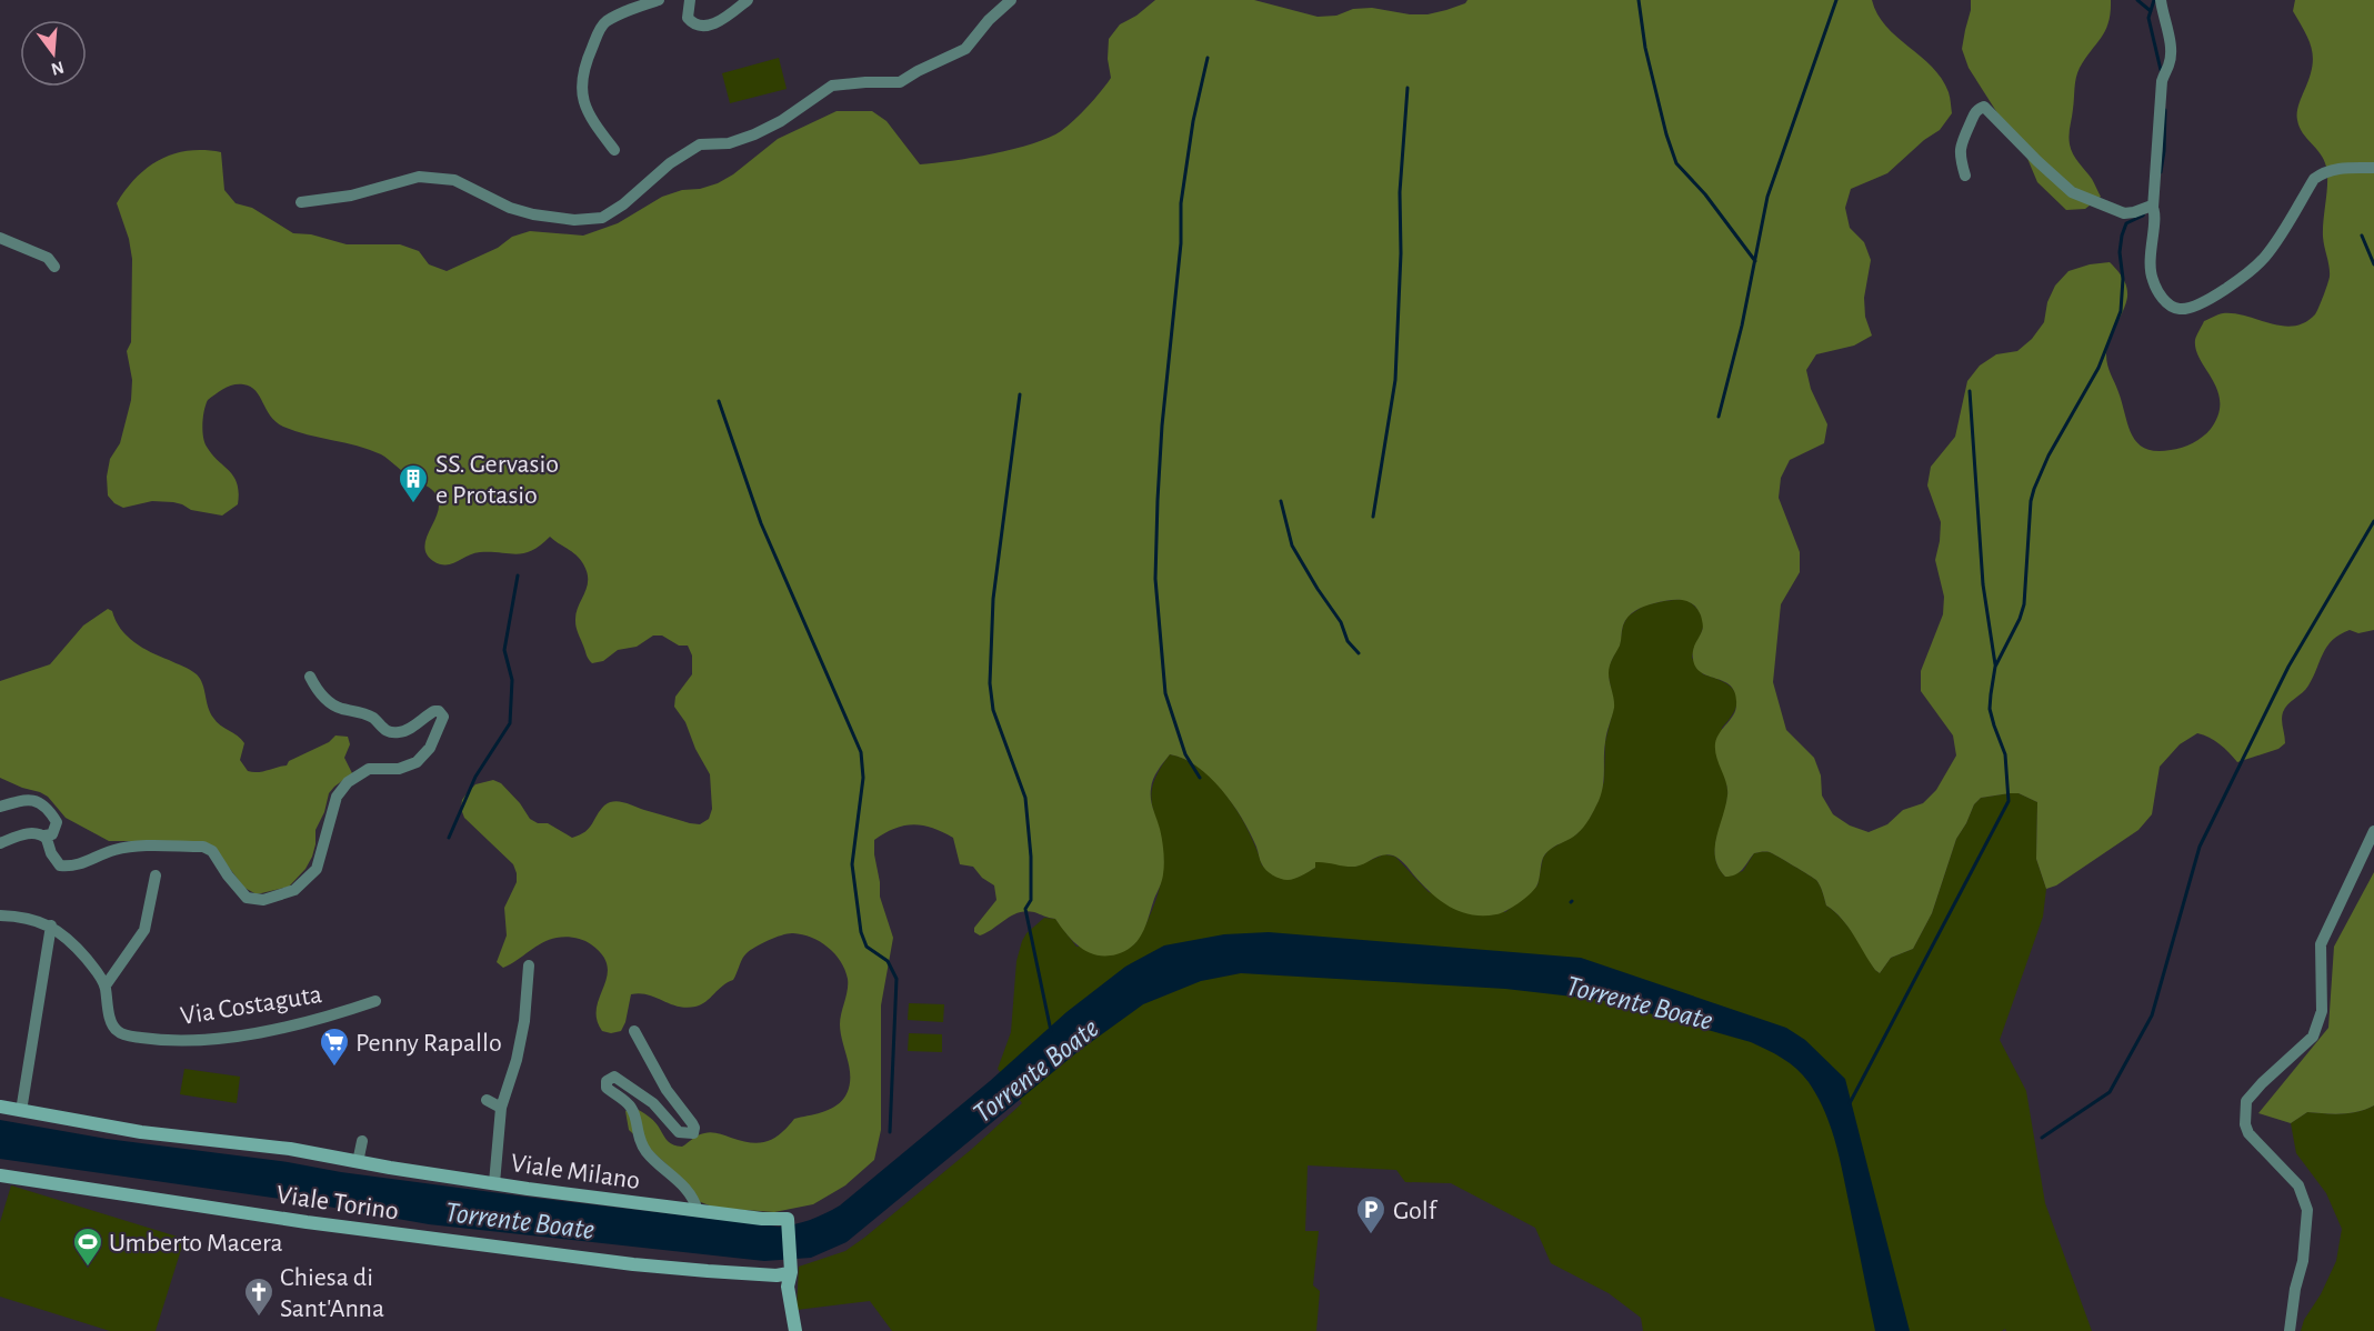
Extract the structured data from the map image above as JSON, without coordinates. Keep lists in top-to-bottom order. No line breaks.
{"streets":{"street":["Via Costaguta","Viale Milano","Viale Torino"]},"crossings":[["Viale Milano","Viale Torino"]],"water":["Torrente Boate"],"places":{"building":["SS. Gervasio e Protasio"],"supermarket":["Penny Rapallo"],"parking":["Golf"],"sports":["Umberto Macera"],"church":["Chiesa di Sant'Anna"]},"north":"bottom"}
